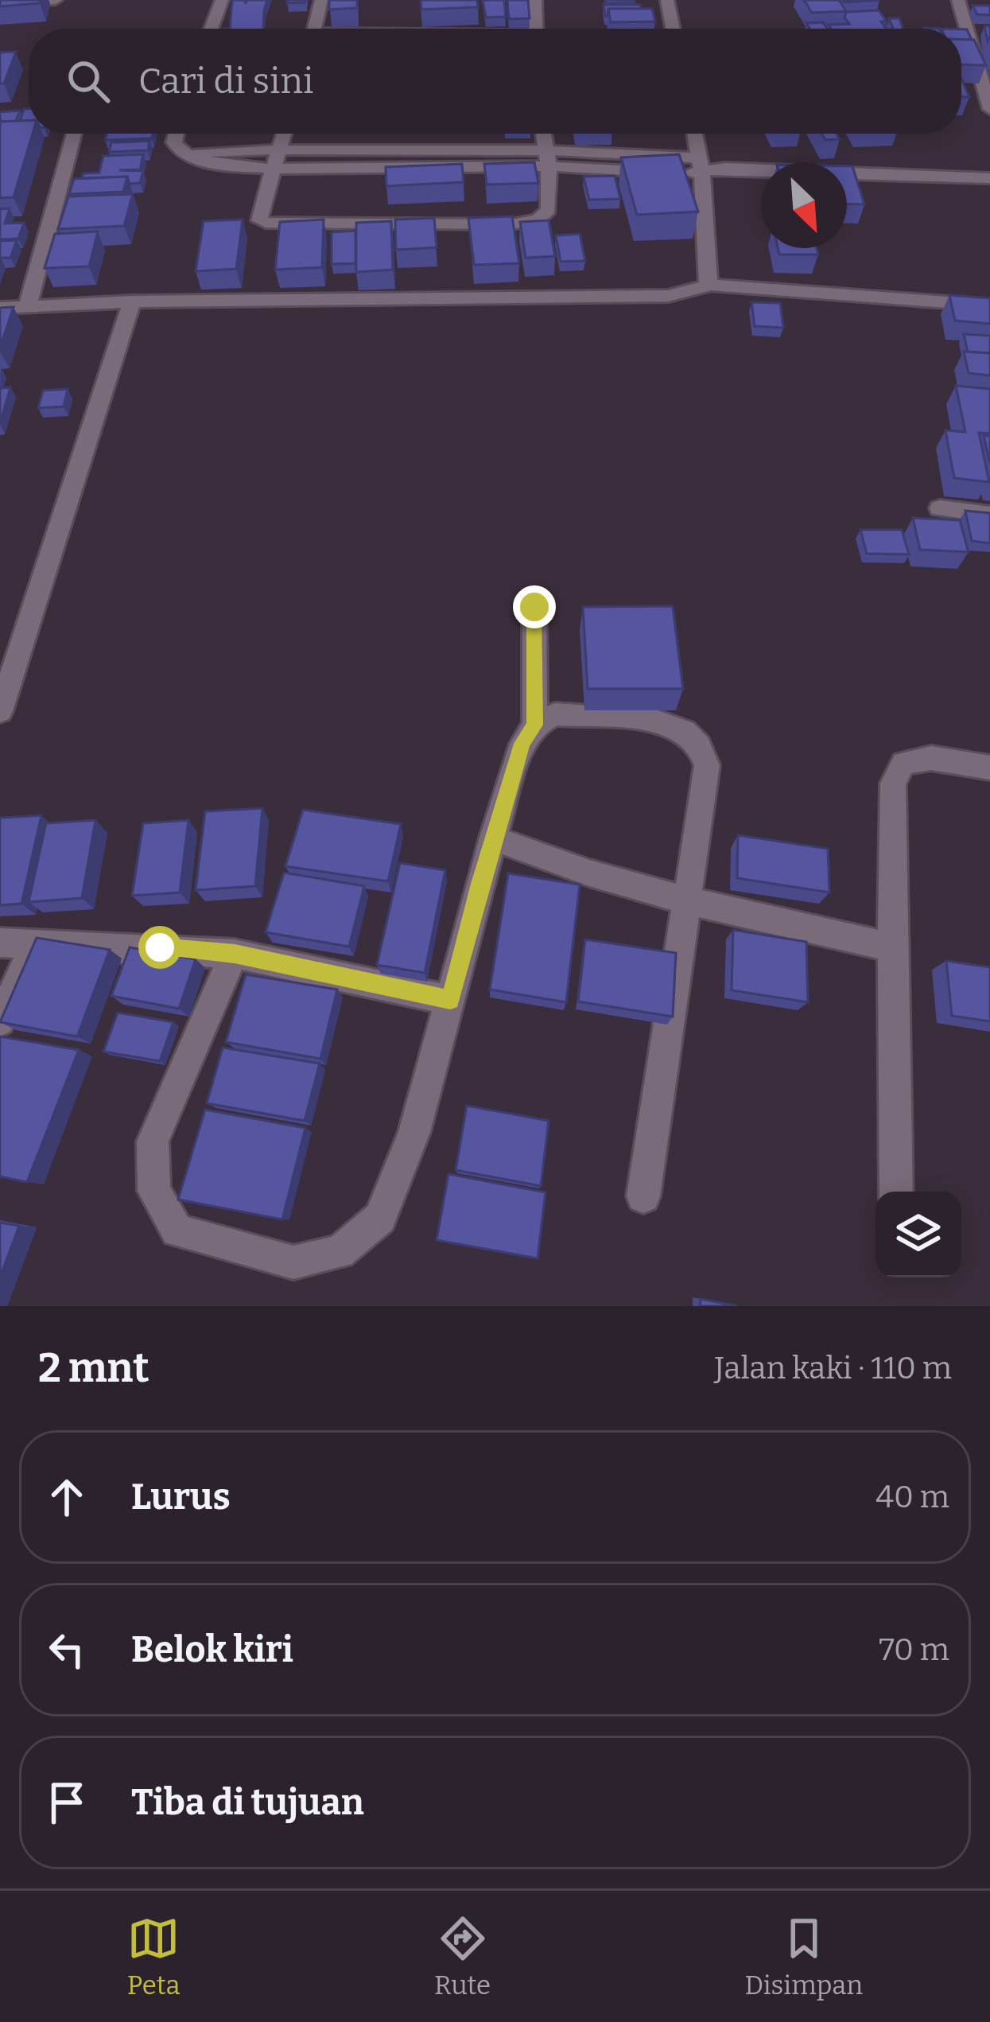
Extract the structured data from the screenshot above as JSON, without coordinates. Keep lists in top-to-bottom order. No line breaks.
{"north":"bottom right","page":{"search":"Cari di sini","heading":["2 mnt","Jalan kaki · 110 m"],"list":[["Lurus","40 m"],["Belok kiri","70 m"],"Tiba di tujuan"],"nav":["Peta","Rute","Disimpan"]}}
